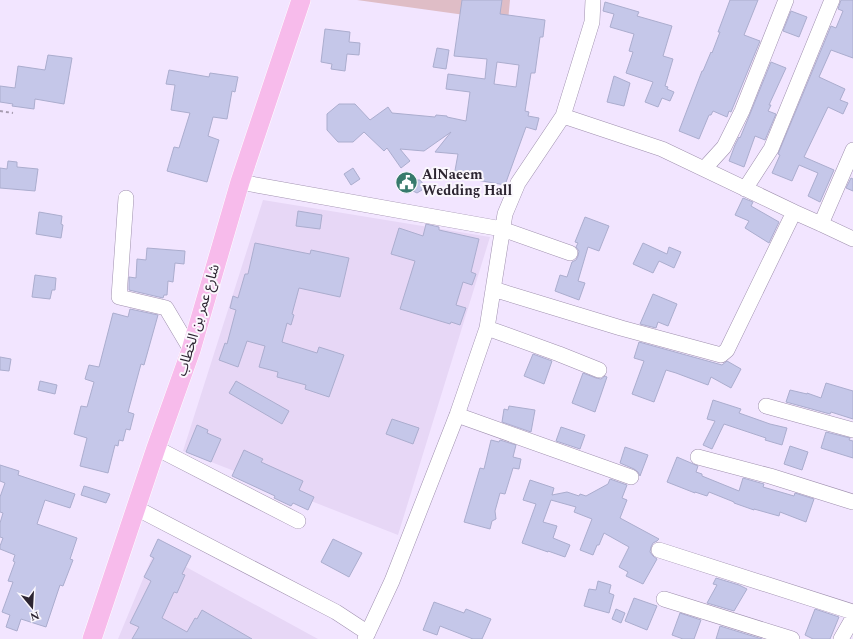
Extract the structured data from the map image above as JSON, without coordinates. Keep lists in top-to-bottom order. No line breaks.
{"streets":{"main road":["شارع عمر بن الخطاب"]},"places":{"public building":["AlNaeem Wedding Hall"]},"north":"bottom"}
